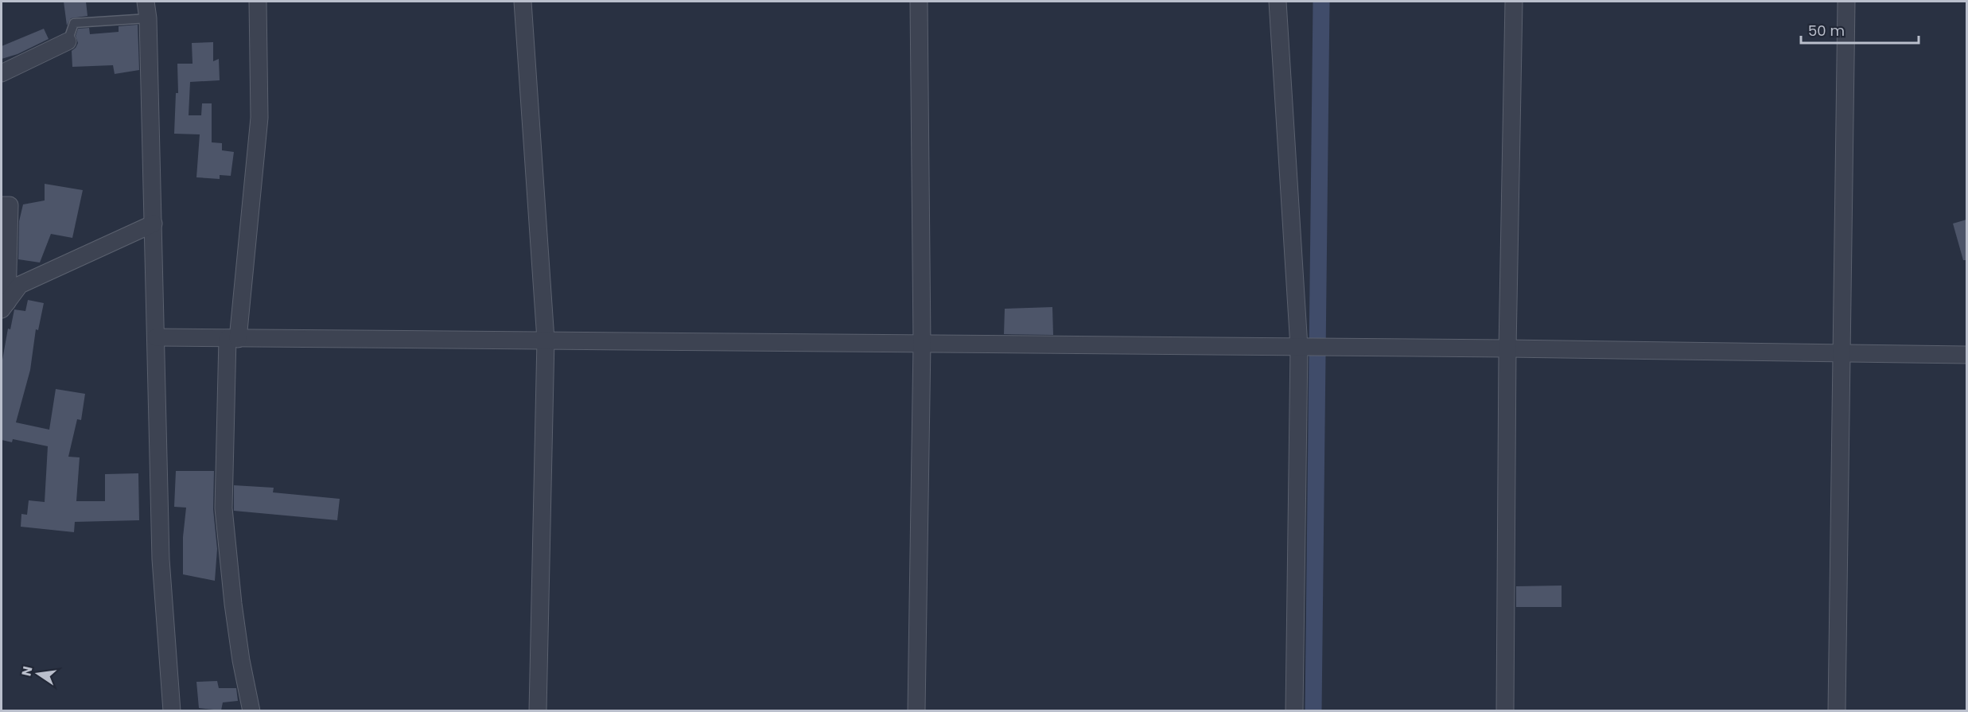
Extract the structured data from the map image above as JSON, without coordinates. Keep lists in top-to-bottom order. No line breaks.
{"scale_bar":"50 m","north":"left"}
